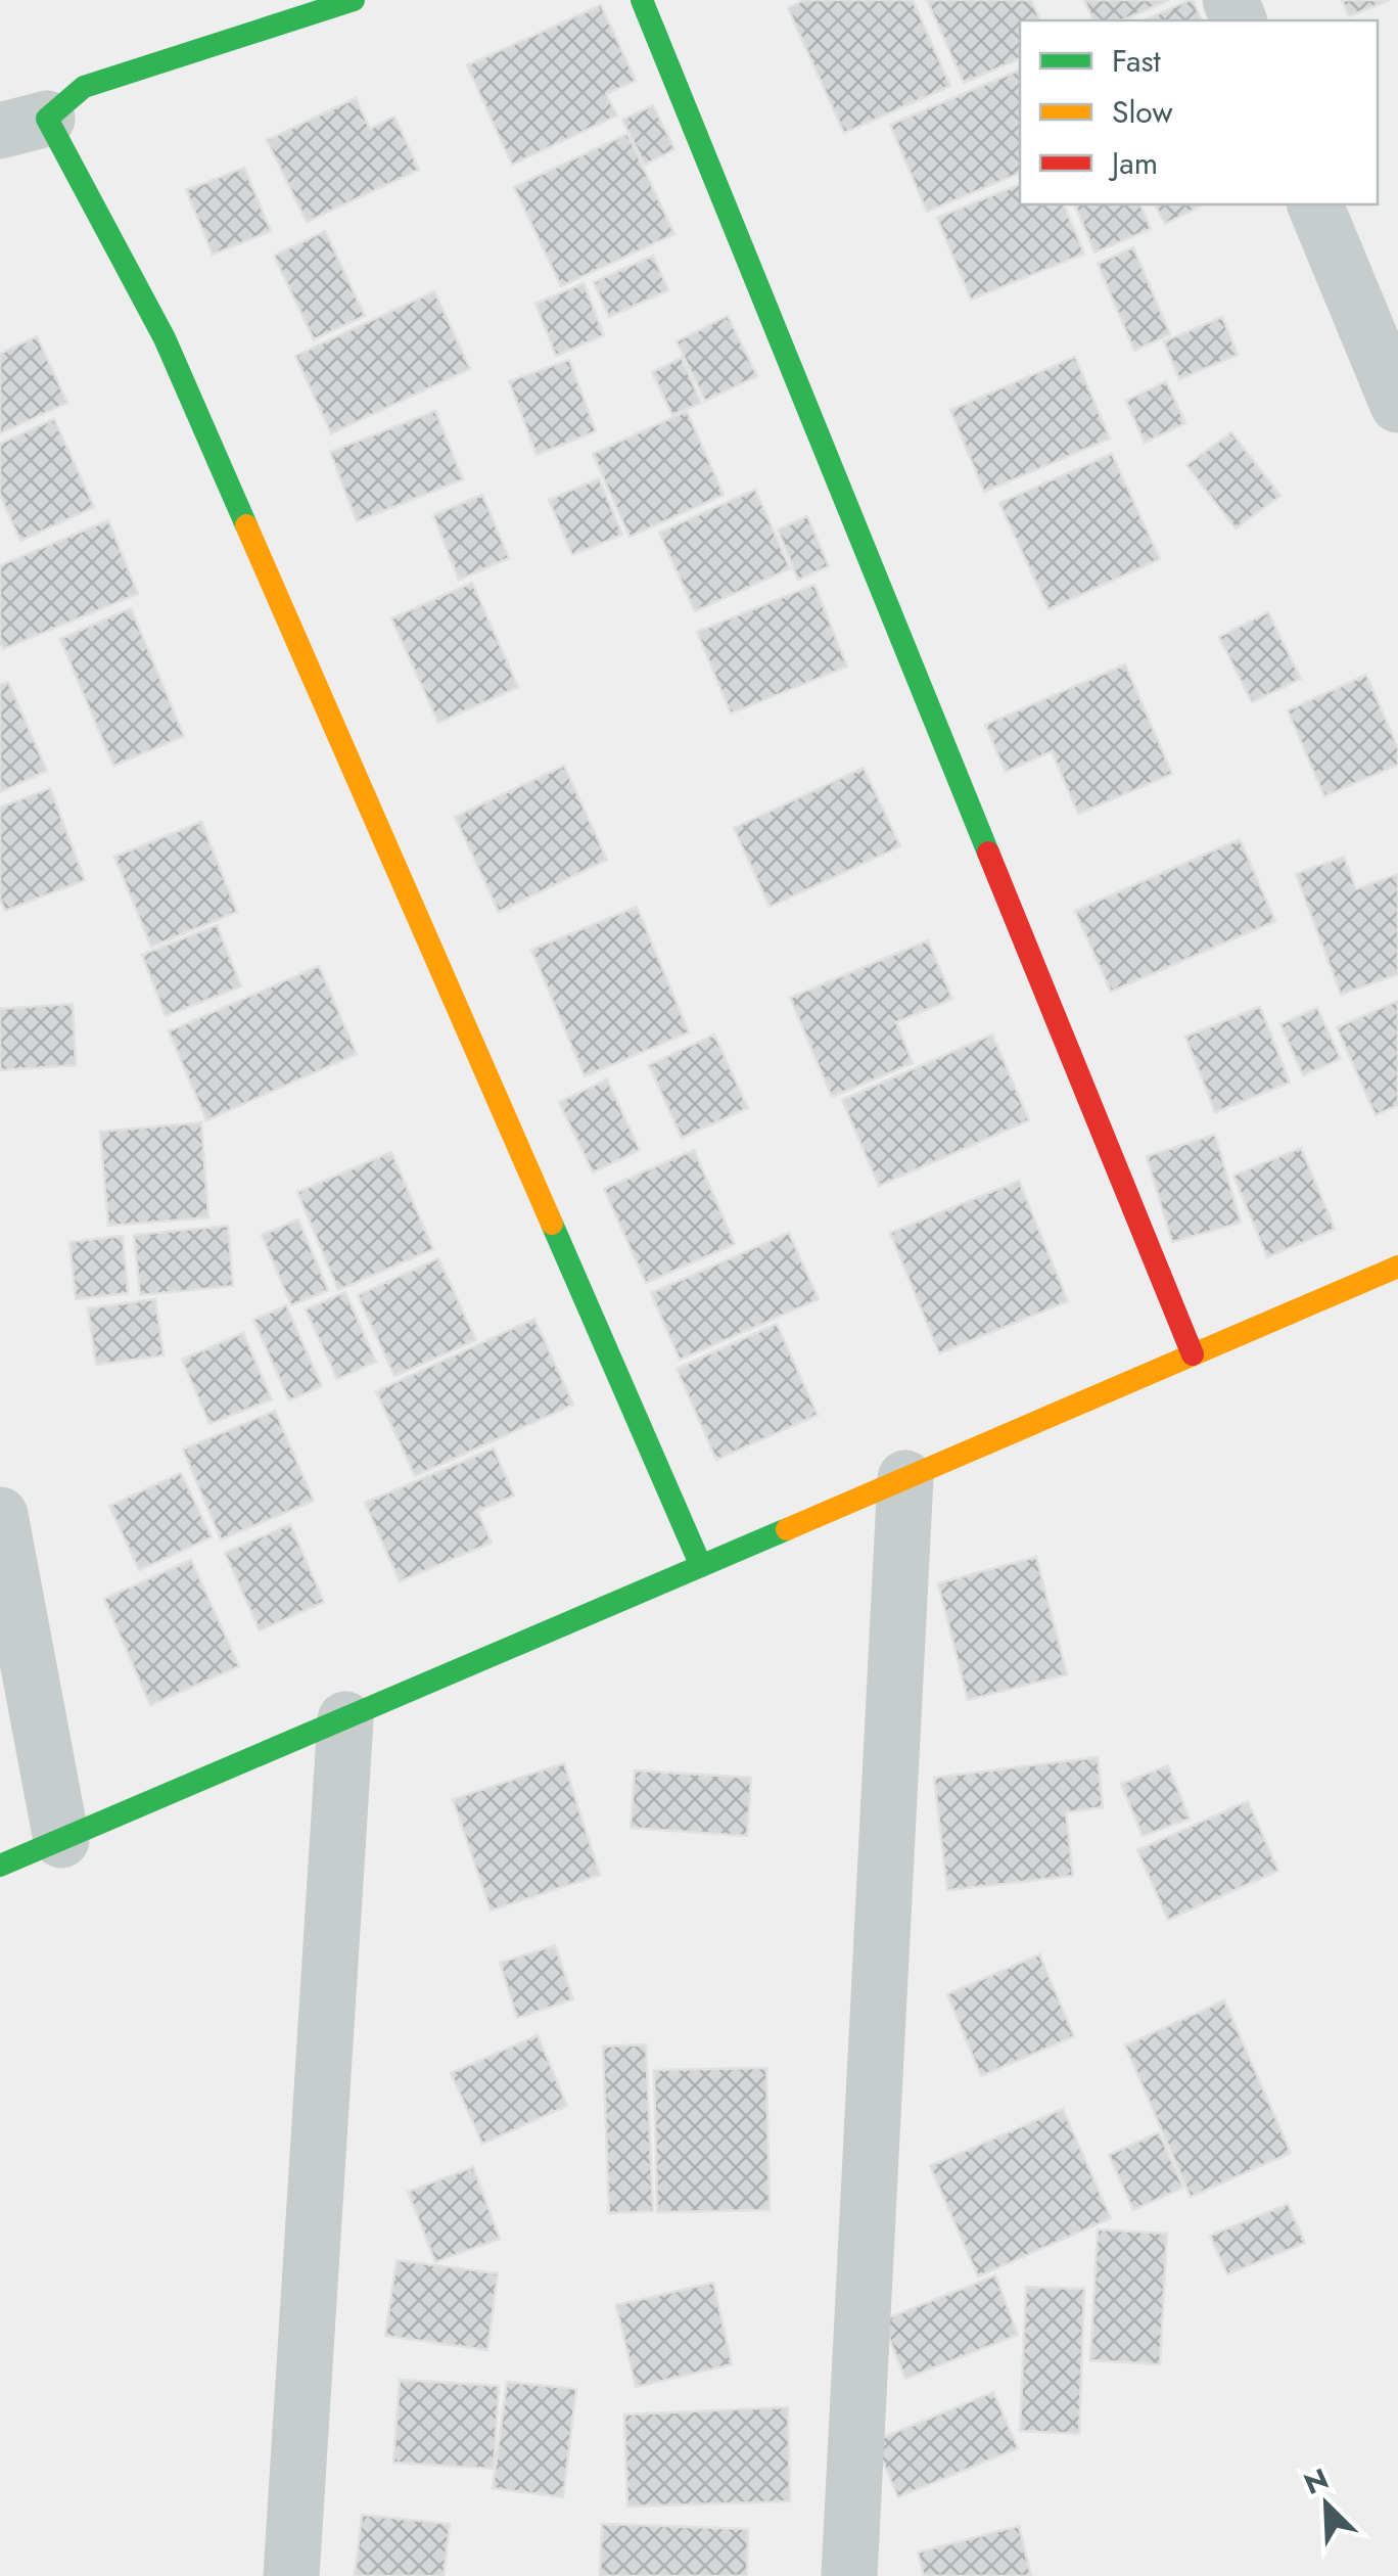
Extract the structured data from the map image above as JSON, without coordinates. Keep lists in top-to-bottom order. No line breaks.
{"legend":["Fast","Slow","Jam"],"north":"top left"}
